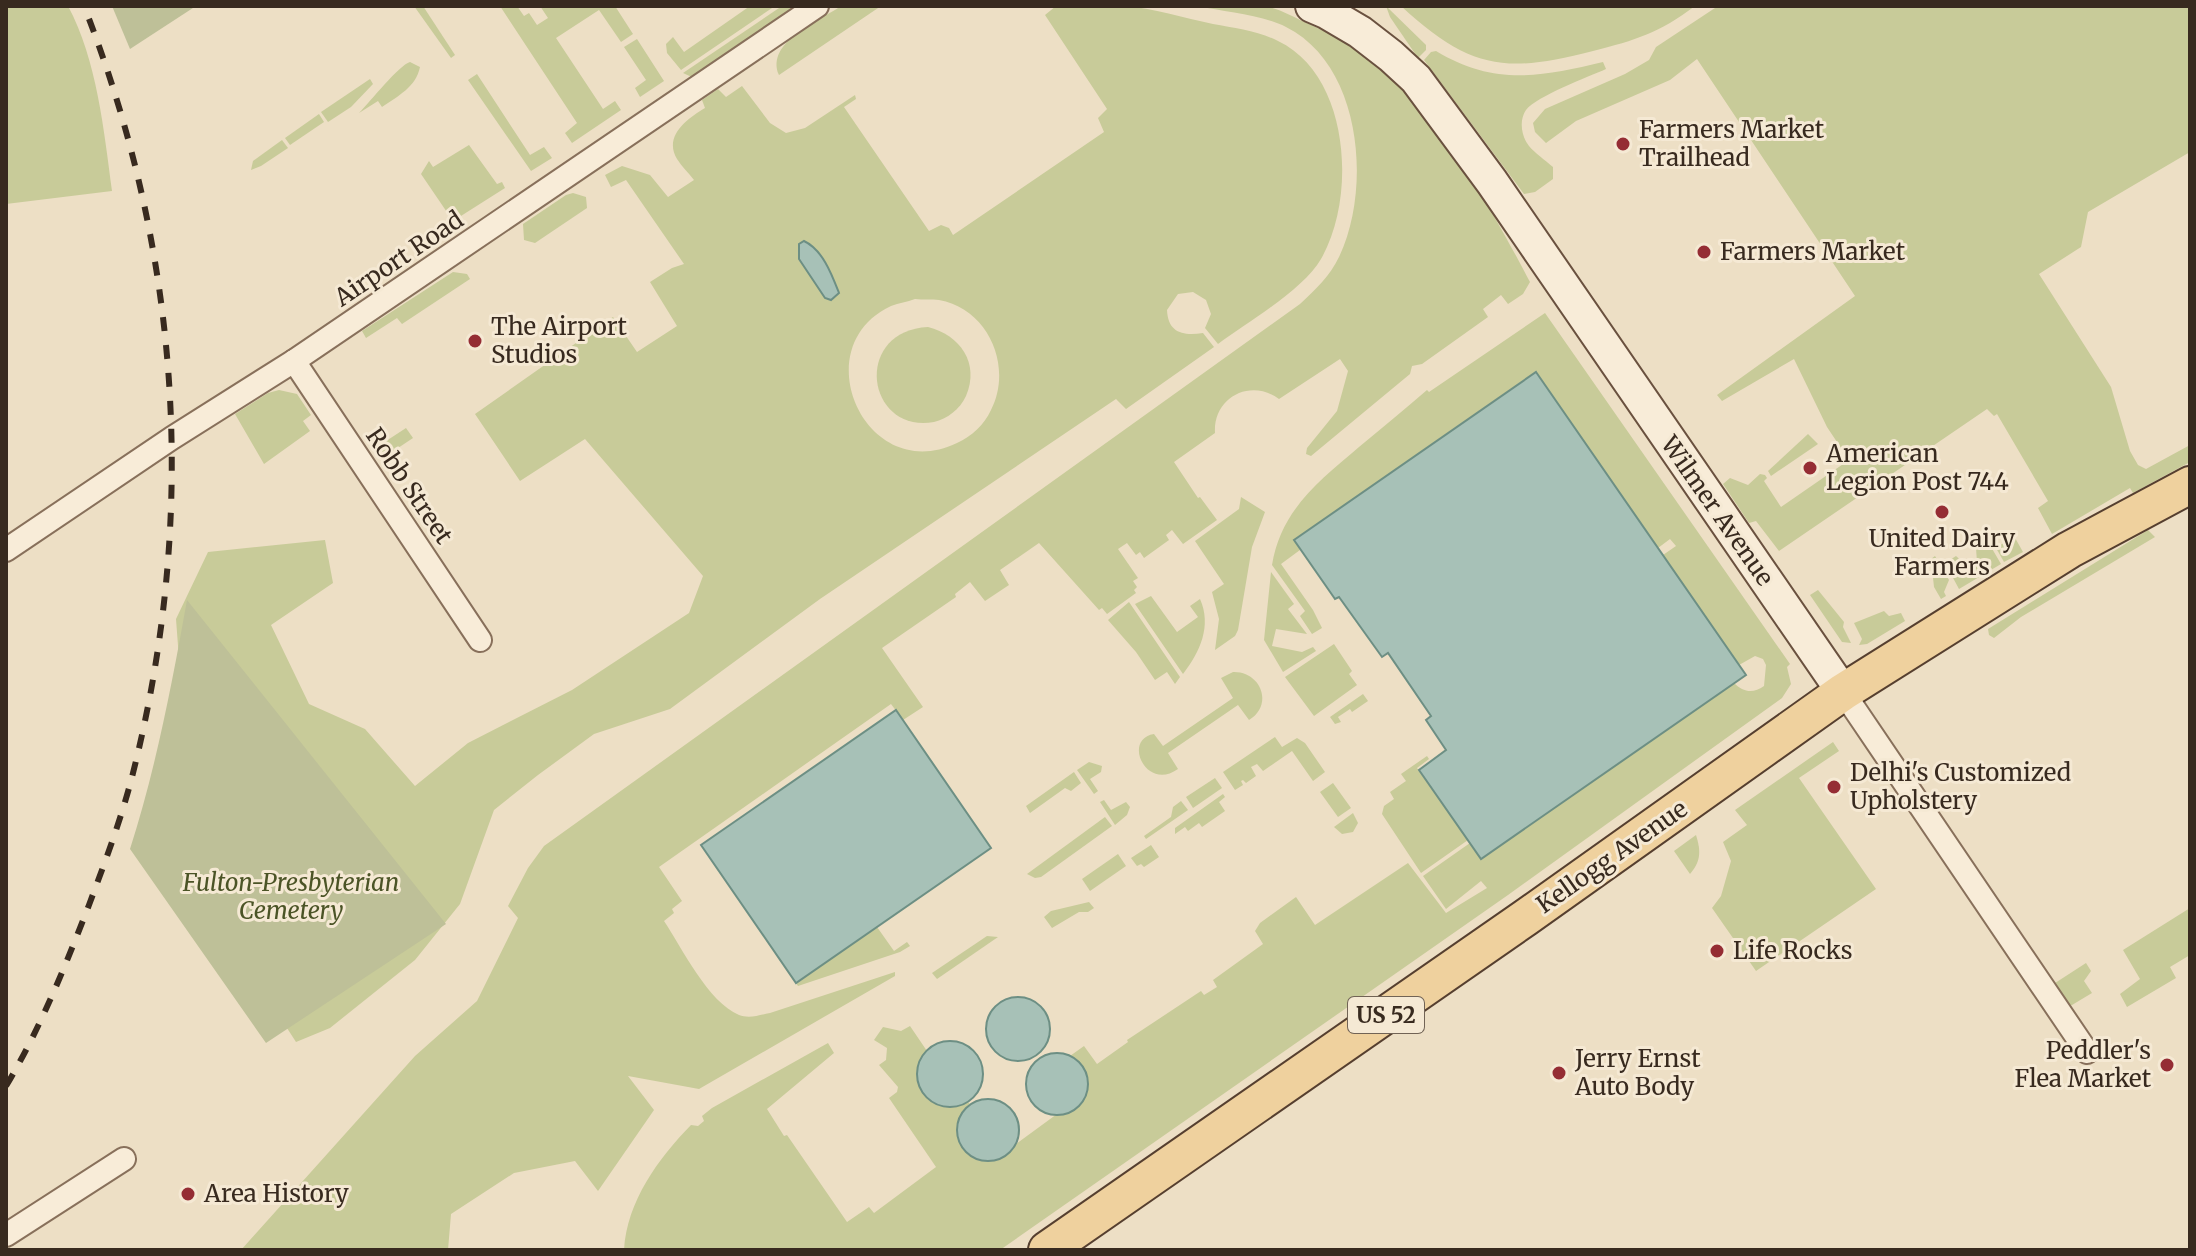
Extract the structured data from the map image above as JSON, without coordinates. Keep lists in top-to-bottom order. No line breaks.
{"streets":{"main road":["Kellogg Avenue","US 52"],"street":["Airport Road","Robb Street","Wilmer Avenue"]},"crossings":[["Airport Road","Robb Street"],["Wilmer Avenue","Kellogg Avenue"]],"parks":["Fulton-Presbyterian Cemetery"],"places":["Farmers Market Trailhead","Farmers Market","The Airport Studios","American Legion Post 744","United Dairy Farmers","Delhi's Customized Upholstery","Life Rocks","Peddler's Flea Market","Jerry Ernst Auto Body","Area History"]}
